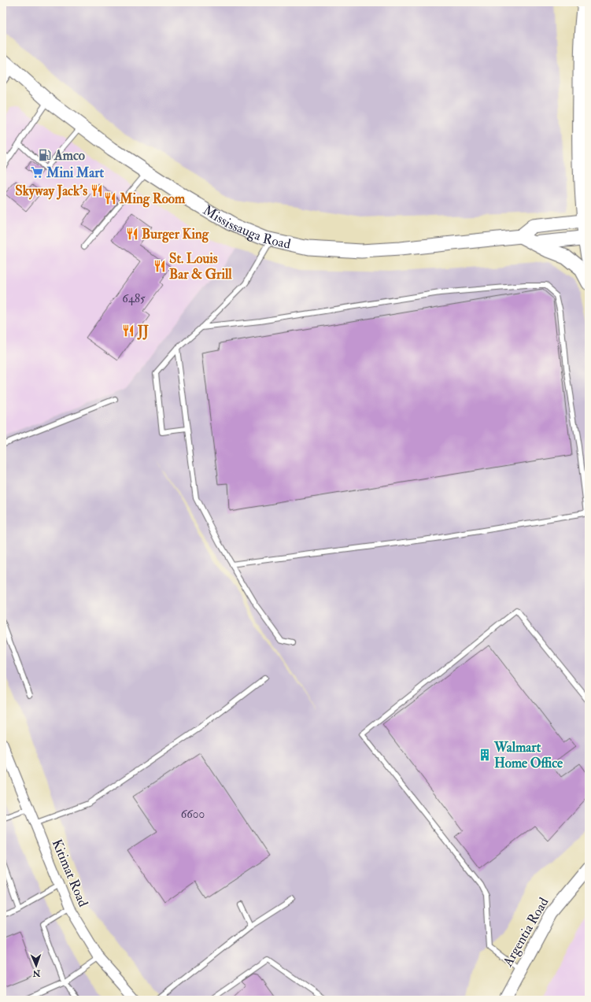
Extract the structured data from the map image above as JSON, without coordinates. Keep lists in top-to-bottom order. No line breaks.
{"streets":{"main road":["Mississauga Road"],"street":["Kitimat Road","Argentia Road"]},"places":{"fuel station":["Amco"],"supermarket":["Mini Mart"],"restaurant":["Skyway Jack's","Ming Room","Burger King","St. Louis Bar & Grill","JJ"],"building":["Walmart Home Office"]},"house_numbers":["6485","6600"],"north":"bottom"}
